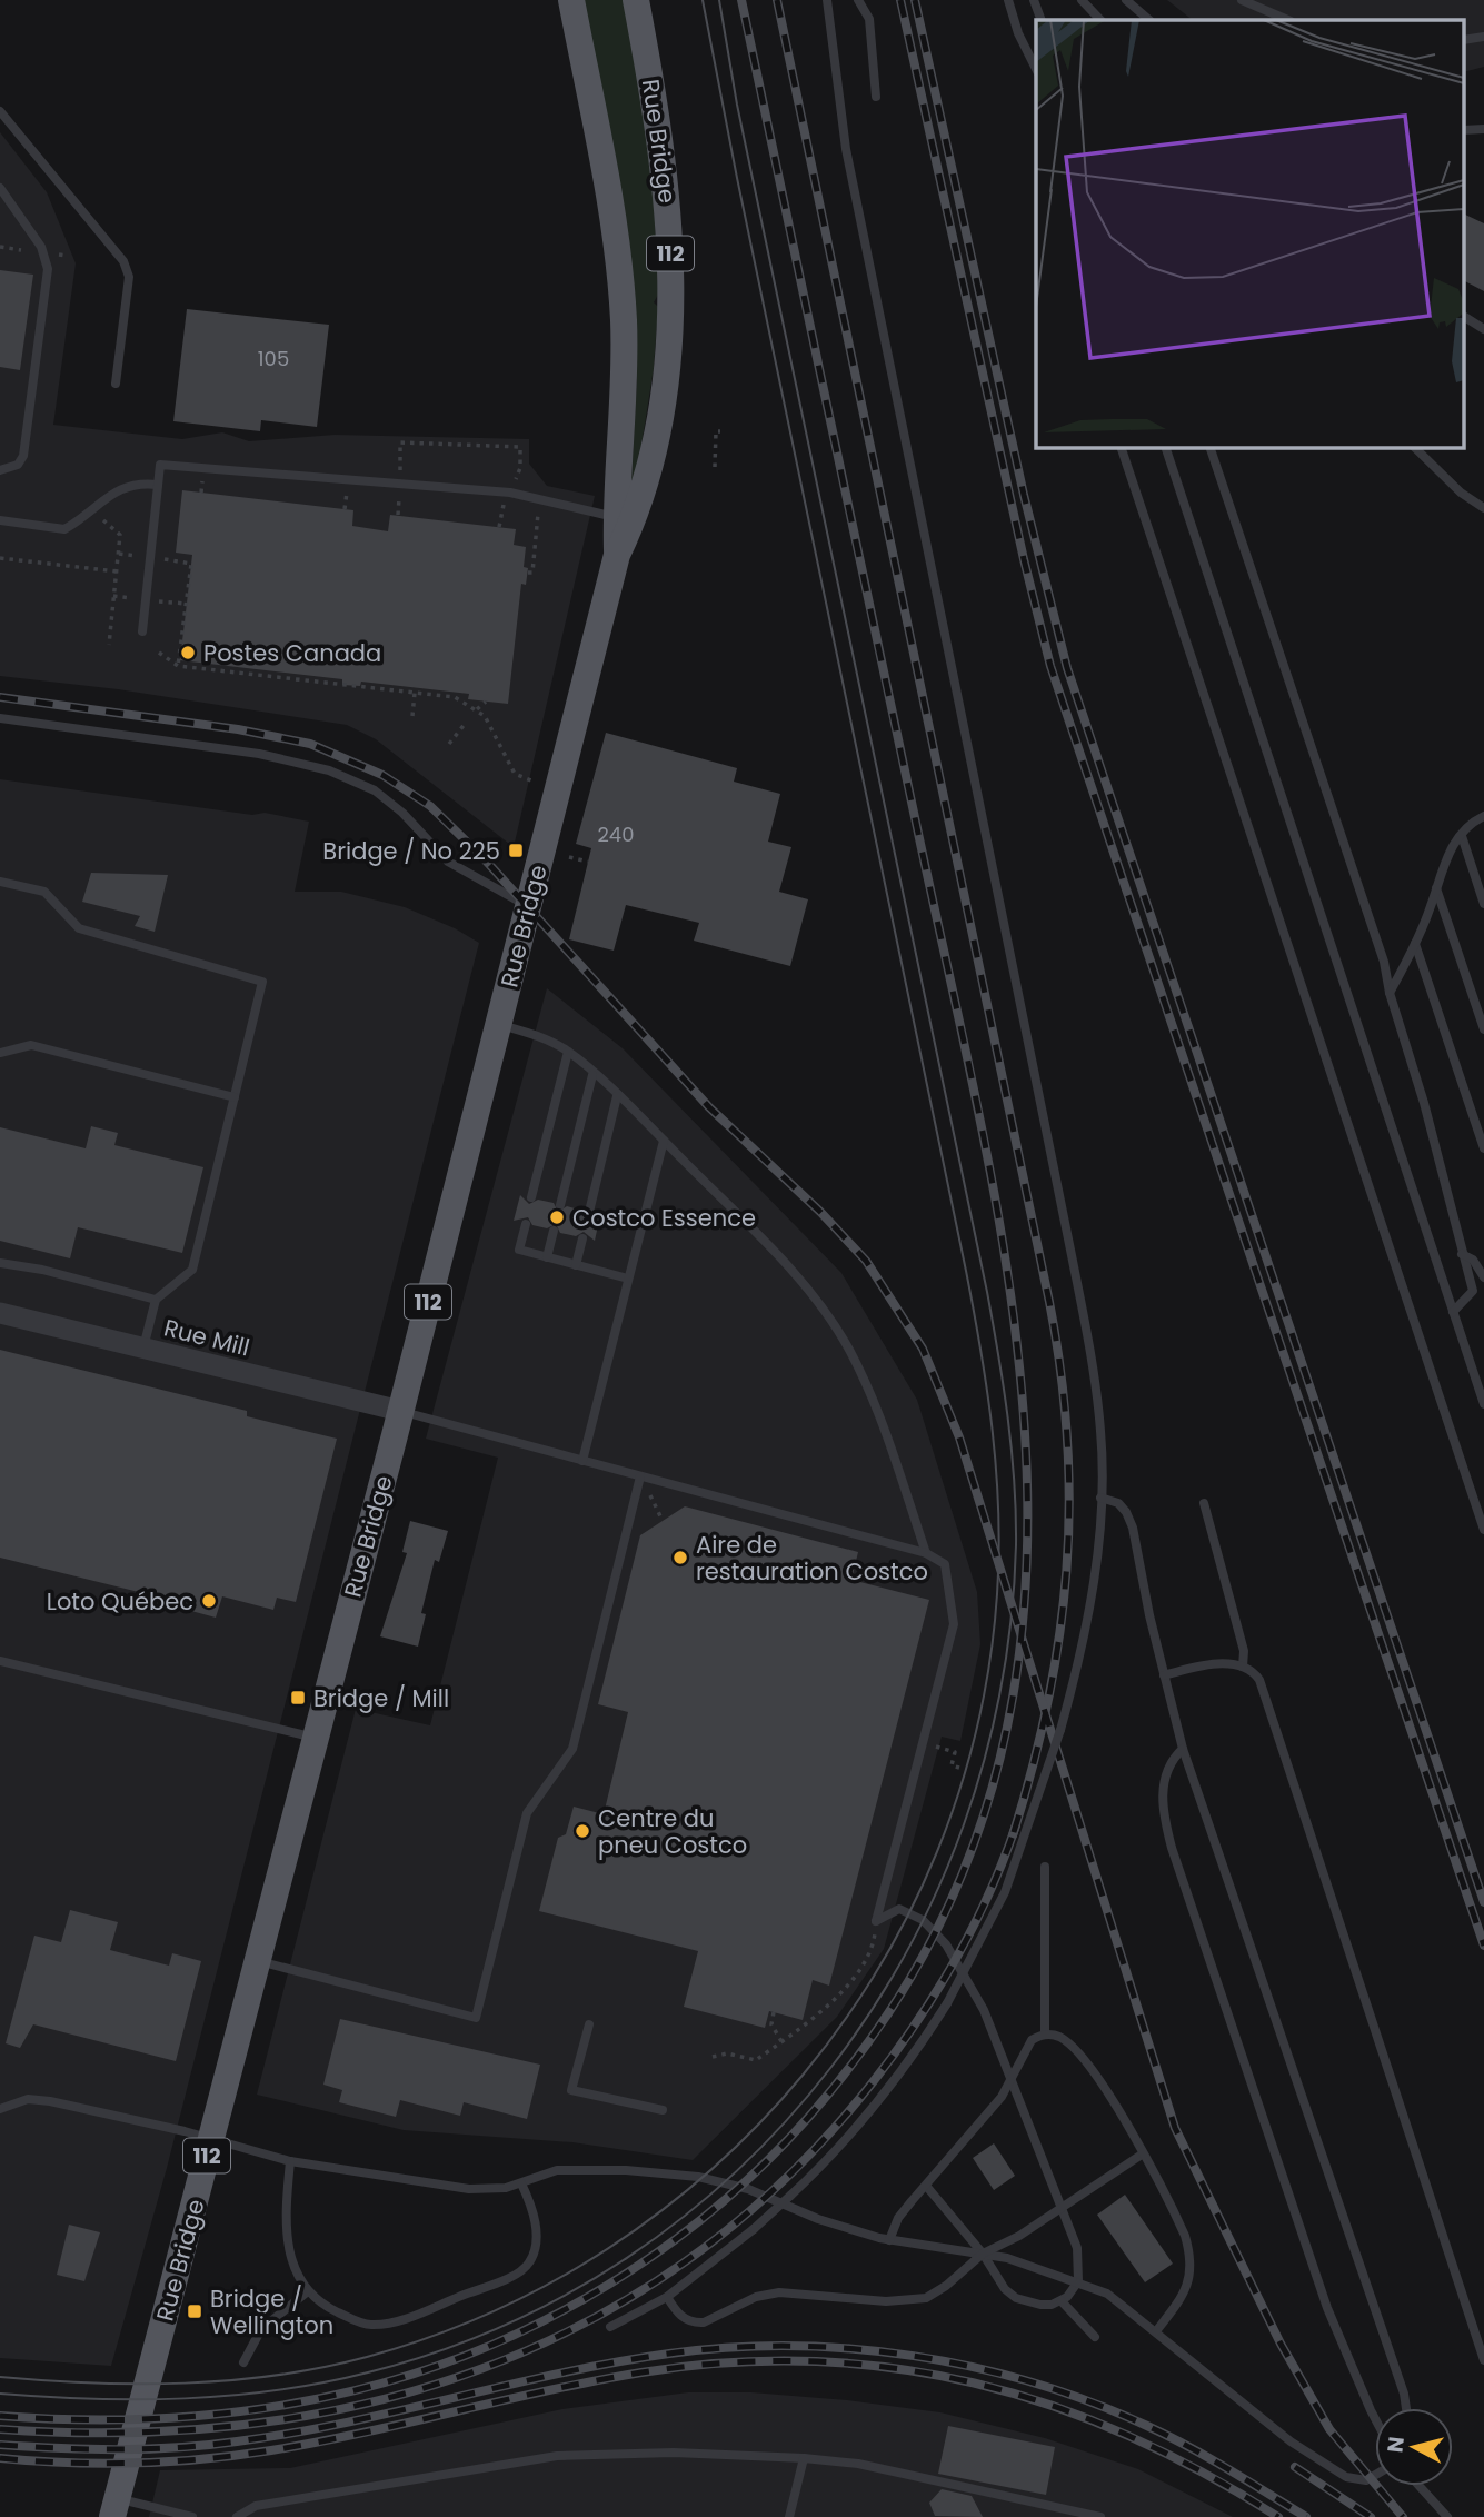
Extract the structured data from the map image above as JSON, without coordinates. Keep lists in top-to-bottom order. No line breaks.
{"streets":{"main road":["Rue Bridge","112"],"street":["Rue Mill"]},"crossings":[["Rue Bridge","Rue Mill"]],"places":{"other":["Postes Canada","Costco Essence","Aire de restauration Costco","Loto Québec","Centre du pneu Costco"],"transit":["Bridge / No 225","Bridge / Mill","Bridge / Wellington"]},"house_numbers":["105","240"],"north":"left"}
